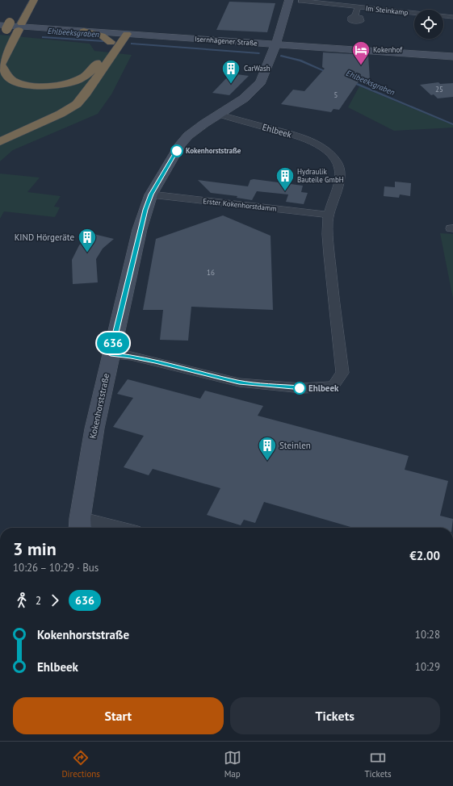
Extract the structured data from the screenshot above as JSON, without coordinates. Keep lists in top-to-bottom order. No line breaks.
{"streets":{"main road":["Isernhägener Straße","Kokenhorststraße"],"street":["Im Steinkamp","Ehlbeek","Erster Kokenhorstdamm"]},"crossings":[["Ehlbeek","Erster Kokenhorstdamm"],["Ehlbeek","Kokenhorststraße"],["Erster Kokenhorstdamm","Kokenhorststraße"]],"water":["Ehlbeeksgraben"],"places":{"hotel":["Kokenhof"],"building":["CarWash","Hydraulik Bauteile GmbH","KIND Hörgeräte","Steinlen"],"other":["Kokenhorststraße","Ehlbeek"]},"lines":["bus line 636"],"house_numbers":["25","5","16"],"page":{"on_map":"636","heading":["3 min","10:26 – 10:29 · Bus","€2.00"],"legs":["2","636"],"list":[{"name":"Kokenhorststraße","value":"10:28"},{"name":"Ehlbeek","value":"10:29"}],"buttons":["Start","Tickets"],"tabs":["Directions","Map","Tickets"]}}
